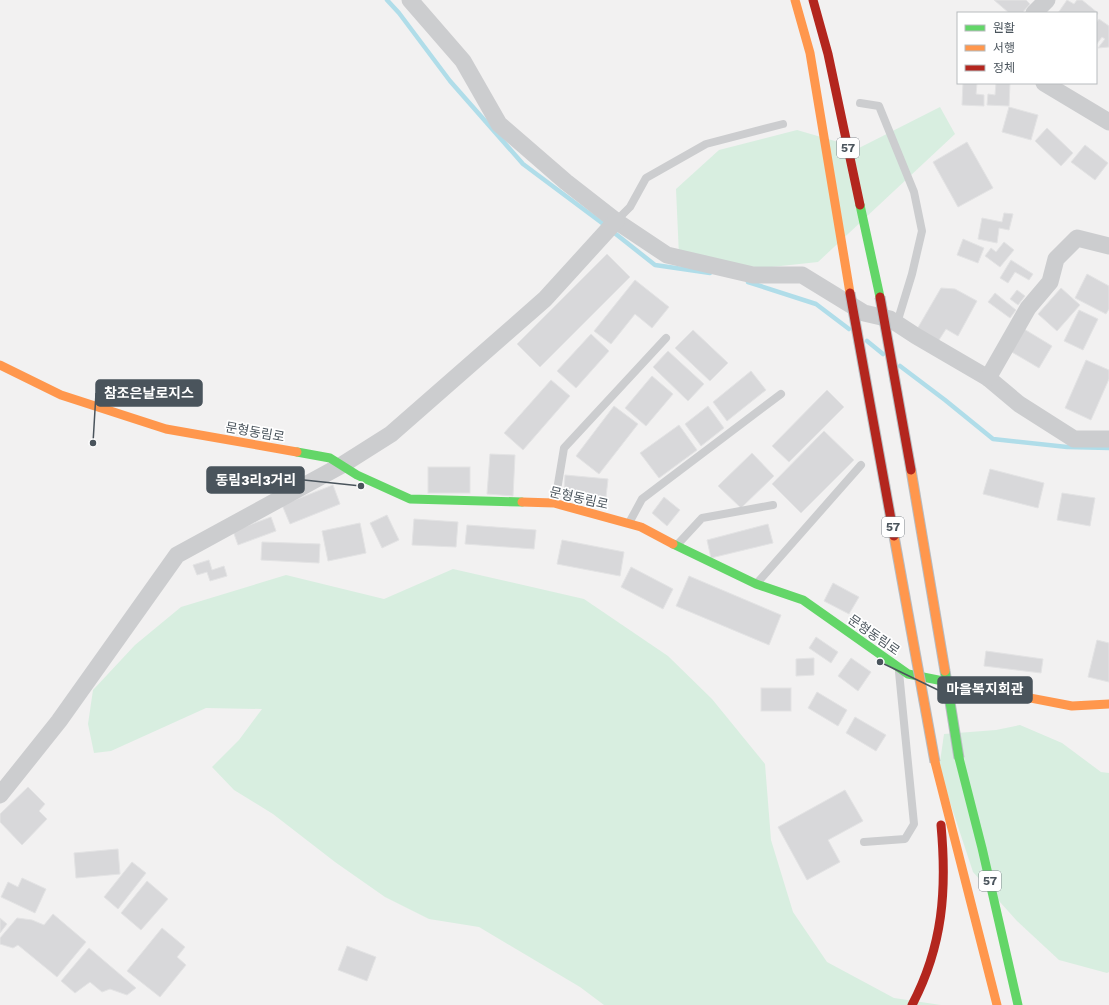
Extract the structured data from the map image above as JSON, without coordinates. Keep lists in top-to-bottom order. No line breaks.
{"streets":{"main road":["57","문형동림로"]},"places":["참조은날로지스","동림3리3거리","마을복지회관"],"legend":["원활","서행","정체"]}
